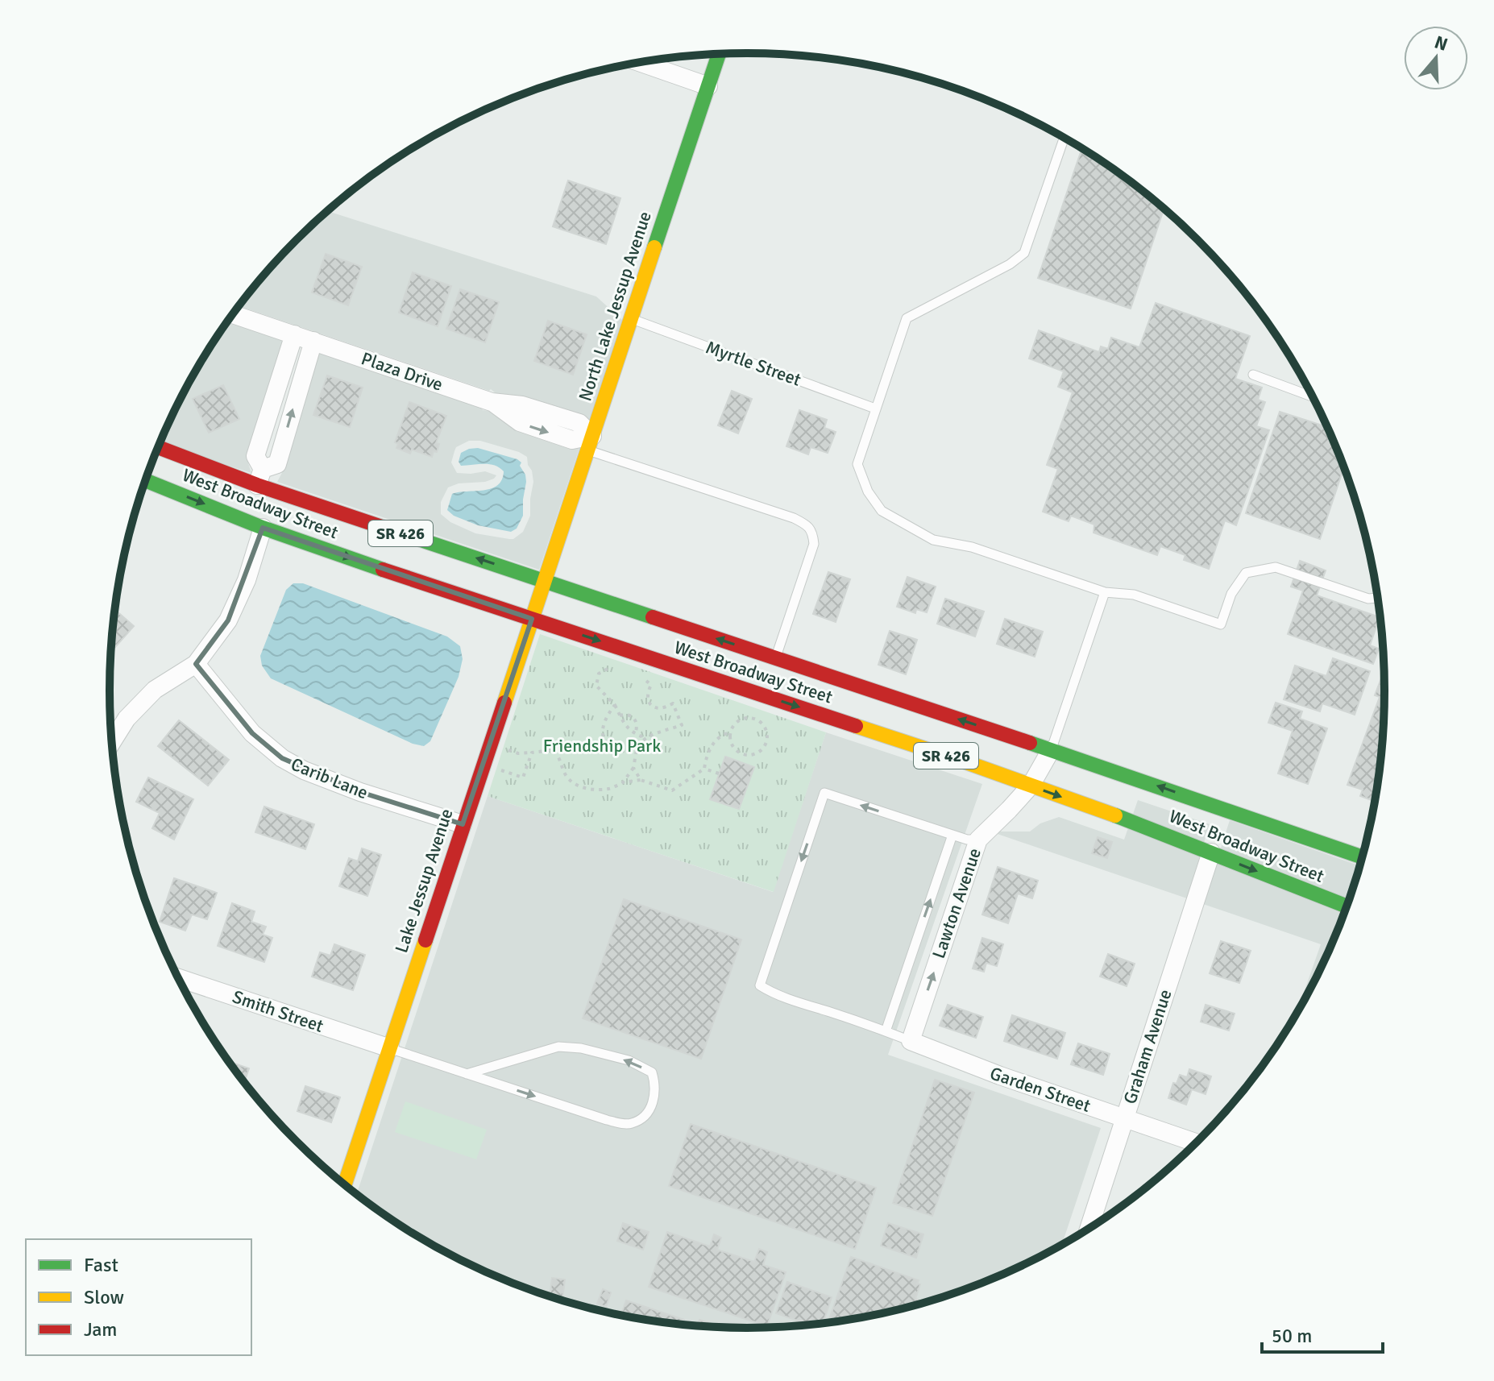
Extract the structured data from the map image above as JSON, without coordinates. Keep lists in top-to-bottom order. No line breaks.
{"streets":{"main road":["North Lake Jessup Avenue","West Broadway Street","SR 426","Lake Jessup Avenue"],"street":["Plaza Drive","Carib Lane","Lawton Avenue","Smith Street","Graham Avenue","Garden Street"],"lane":["Myrtle Street"]},"crossings":[["North Lake Jessup Avenue","Myrtle Street"],["North Lake Jessup Avenue","Plaza Drive"],["North Lake Jessup Avenue","West Broadway Street"],["North Lake Jessup Avenue","Lake Jessup Avenue"],["West Broadway Street","Lake Jessup Avenue"],["West Broadway Street","Lawton Avenue"],["West Broadway Street","Graham Avenue"],["Carib Lane","Lake Jessup Avenue"],["Lake Jessup Avenue","Smith Street"],["Lawton Avenue","Garden Street"],["Graham Avenue","Garden Street"]],"one_way":["Lawton Avenue"],"parks":["Friendship Park"],"legend":["Fast","Slow","Jam"],"scale_bar":"50 m","north":"top"}
